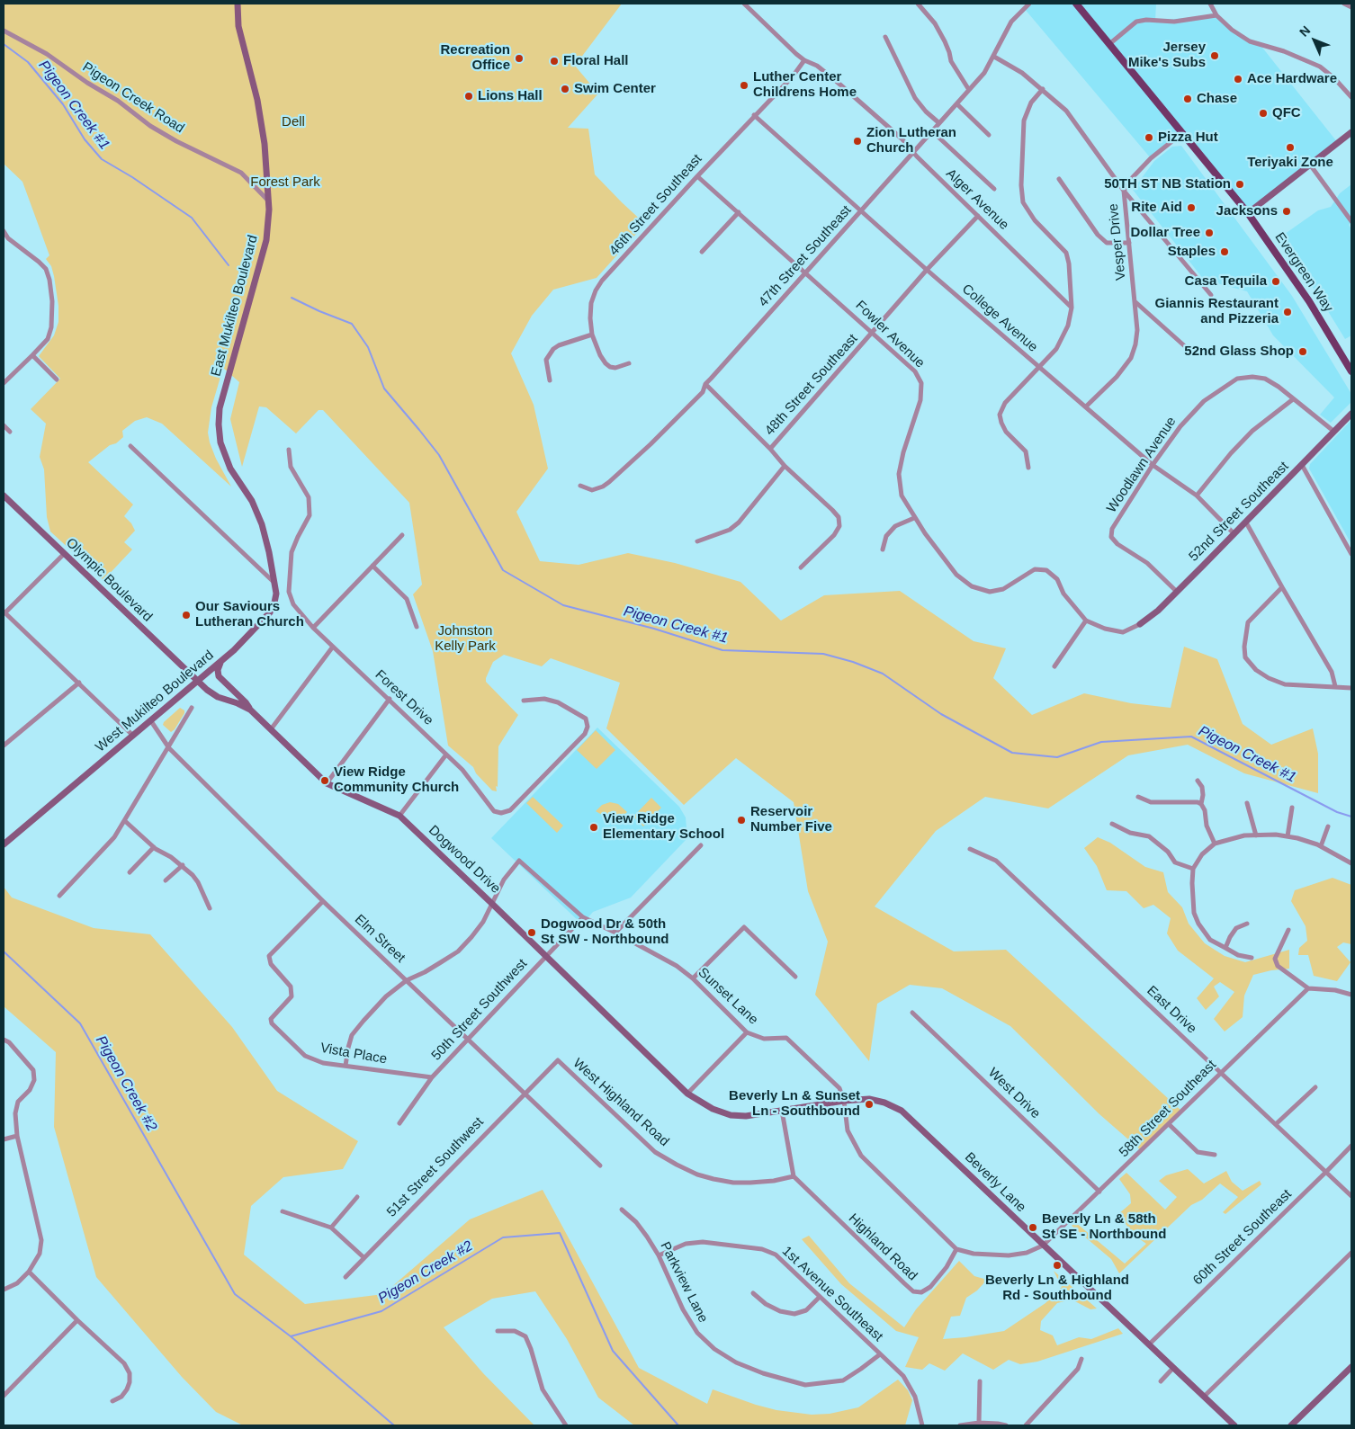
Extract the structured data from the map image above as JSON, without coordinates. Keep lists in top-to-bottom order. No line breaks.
{"streets":{"main road":["Evergreen Way"],"street":["Pigeon Creek Road","Alger Avenue","46th Street Southeast","Vesper Drive","47th Street Southeast","East Mukilteo Boulevard","College Avenue","Fowler Avenue","48th Street Southeast","Woodlawn Avenue","52nd Street Southeast","Olympic Boulevard","Forest Drive","West Mukilteo Boulevard","Dogwood Drive","Elm Street","Sunset Lane","50th Street Southwest","East Drive","Vista Place","West Drive","West Highland Road","58th Street Southeast","51st Street Southwest","Beverly Lane","60th Street Southeast","Highland Road","Parkview Lane","1st Avenue Southeast"]},"crossings":[["Pigeon Creek Road","East Mukilteo Boulevard"],["Alger Avenue","46th Street Southeast"],["Alger Avenue","47th Street Southeast"],["Alger Avenue","48th Street Southeast"],["46th Street Southeast","College Avenue"],["46th Street Southeast","Fowler Avenue"],["Vesper Drive","47th Street Southeast"],["Vesper Drive","College Avenue"],["47th Street Southeast","College Avenue"],["47th Street Southeast","Fowler Avenue"],["East Mukilteo Boulevard","West Mukilteo Boulevard"],["College Avenue","48th Street Southeast"],["College Avenue","Woodlawn Avenue"],["College Avenue","52nd Street Southeast"],["Fowler Avenue","48th Street Southeast"],["Fowler Avenue","52nd Street Southeast"],["Woodlawn Avenue","52nd Street Southeast"],["Olympic Boulevard","West Mukilteo Boulevard"],["Olympic Boulevard","Dogwood Drive"],["West Mukilteo Boulevard","Dogwood Drive"],["West Mukilteo Boulevard","Elm Street"],["Dogwood Drive","Sunset Lane"],["Dogwood Drive","50th Street Southwest"],["Dogwood Drive","Beverly Lane"],["Elm Street","50th Street Southwest"],["Elm Street","Vista Place"],["Elm Street","51st Street Southwest"],["Sunset Lane","50th Street Southwest"],["Sunset Lane","Beverly Lane"],["Sunset Lane","Highland Road"],["50th Street Southwest","Vista Place"],["East Drive","58th Street Southeast"],["East Drive","60th Street Southeast"],["West Drive","58th Street Southeast"],["West Highland Road","51st Street Southwest"],["West Highland Road","Highland Road"],["58th Street Southeast","Beverly Lane"],["Beverly Lane","60th Street Southeast"],["Parkview Lane","1st Avenue Southeast"]],"water":["Pigeon Creek #1","Pigeon Creek #2"],"parks":["Dell","Forest Park","Johnston Kelly Park"],"places":["Jersey Mike's Subs","Recreation Office","Floral Hall","Ace Hardware","Luther Center Childrens Home","Swim Center","Lions Hall","Chase","QFC","Pizza Hut","Zion Lutheran Church","Teriyaki Zone","50TH ST NB Station","Rite Aid","Jacksons","Dollar Tree","Staples","Casa Tequila","Giannis Restaurant and Pizzeria","52nd Glass Shop","Our Saviours Lutheran Church","View Ridge Community Church","Reservoir Number Five","View Ridge Elementary School","Dogwood Dr & 50th St SW - Northbound","Beverly Ln & Sunset Ln - Southbound","Beverly Ln & 58th St SE - Northbound","Beverly Ln & Highland Rd - Southbound"],"north":"top left"}
